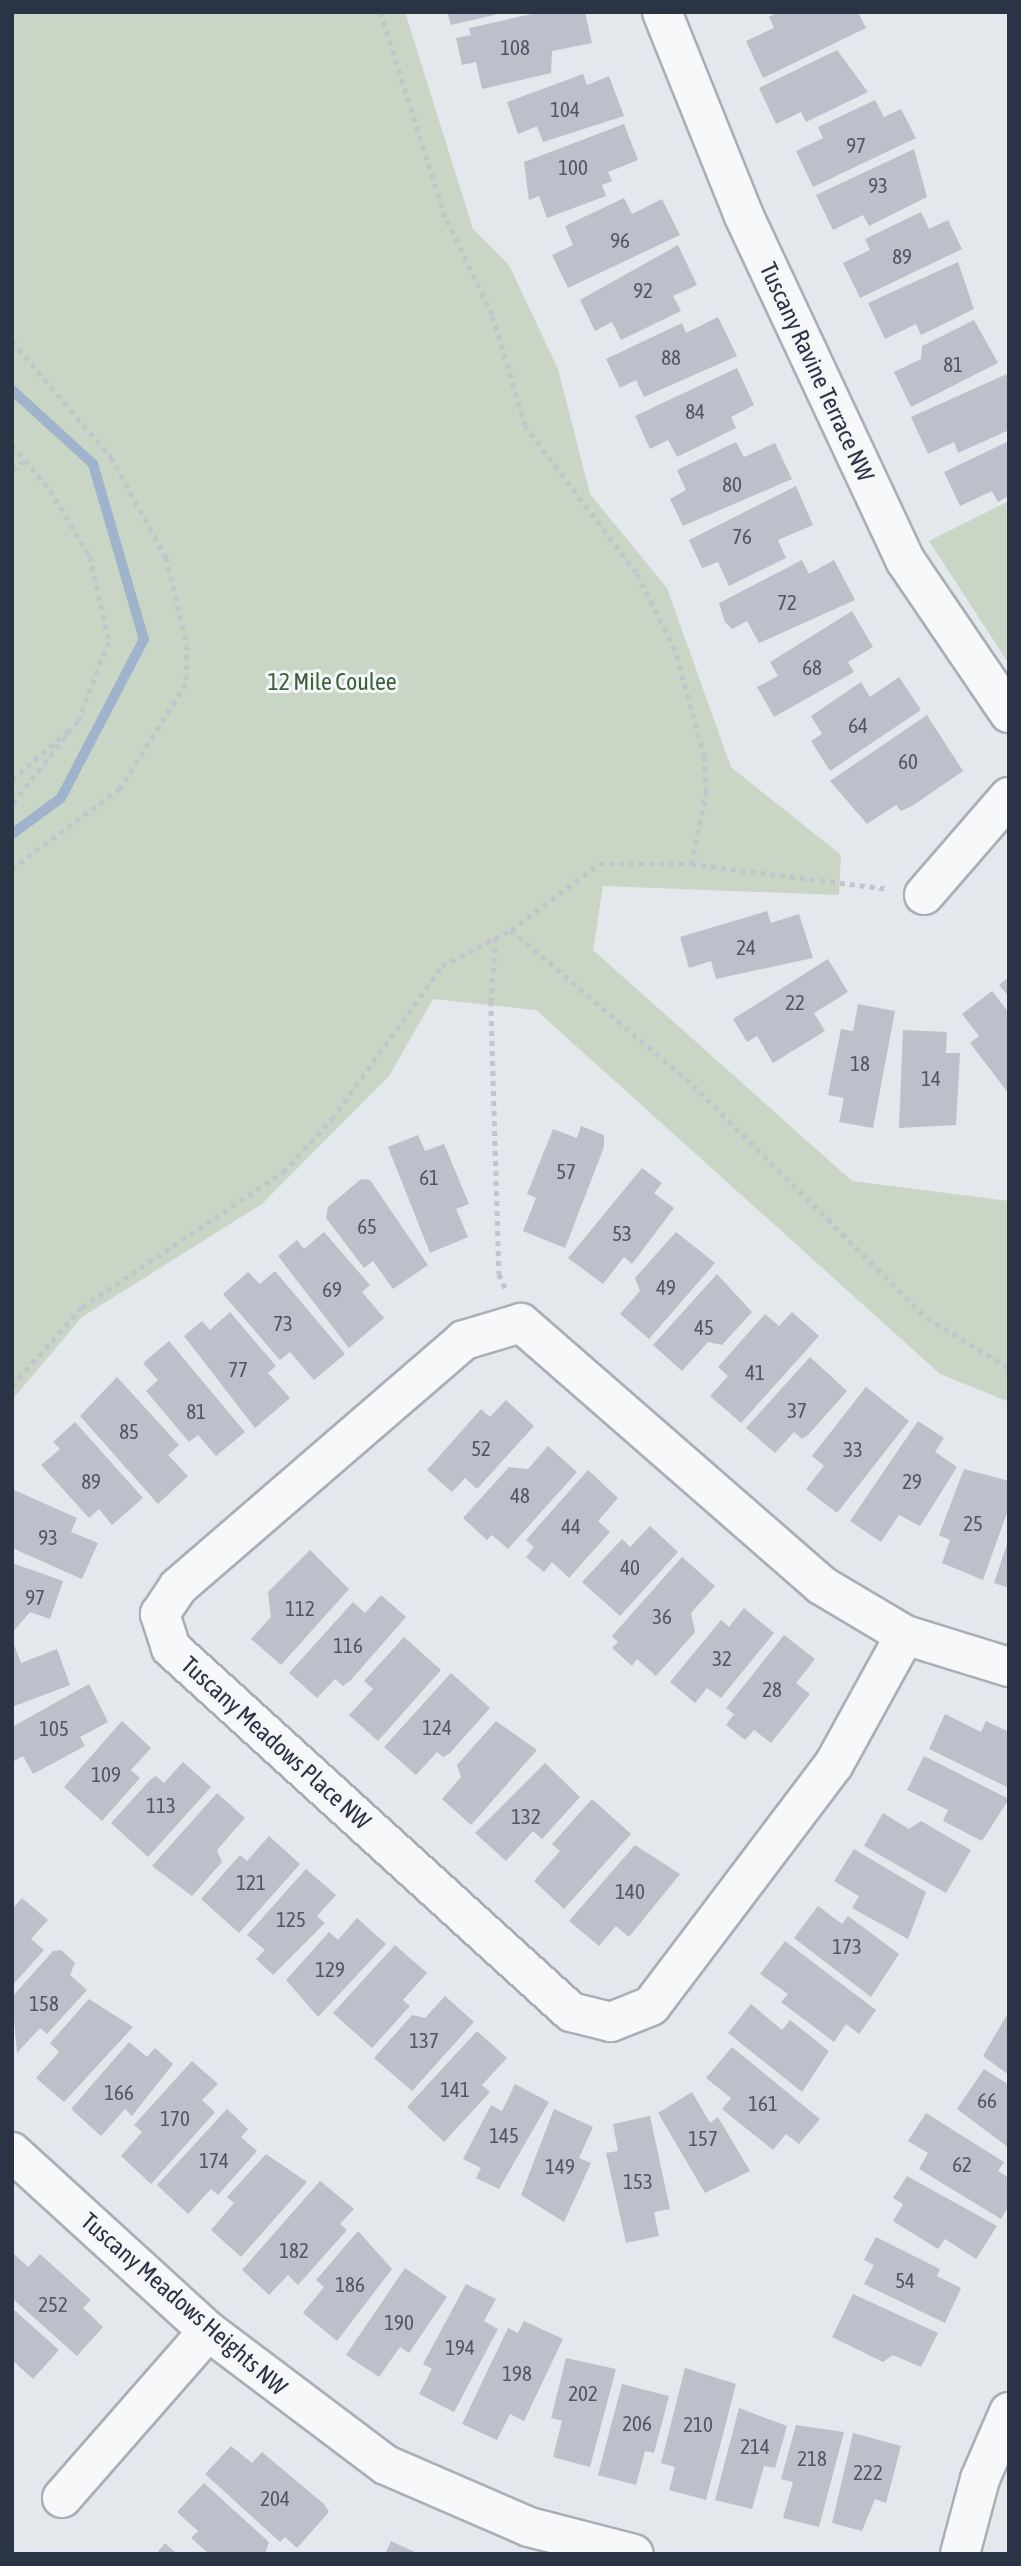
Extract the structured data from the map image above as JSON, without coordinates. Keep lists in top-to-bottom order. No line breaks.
{"streets":{"street":["Tuscany Ravine Terrace NW","Tuscany Meadows Place NW","Tuscany Meadows Heights NW"]},"parks":["12 Mile Coulee"],"house_numbers":["108","104","97","100","93","96","89","92","88","81","84","80","76","72","68","64","60","24","22","18","14","57","61","65","53","49","69","73","45","77","41","37","81","85","52","33","89","29","48","25","44","93","40","97","112","36","116","32","28","124","105","109","113","132","121","140","125","173","129","158","137","141","166","66","161","170","145","157","174","62","149","153","182","54","186","252","190","194","198","202","206","210","214","218","222","204"]}
